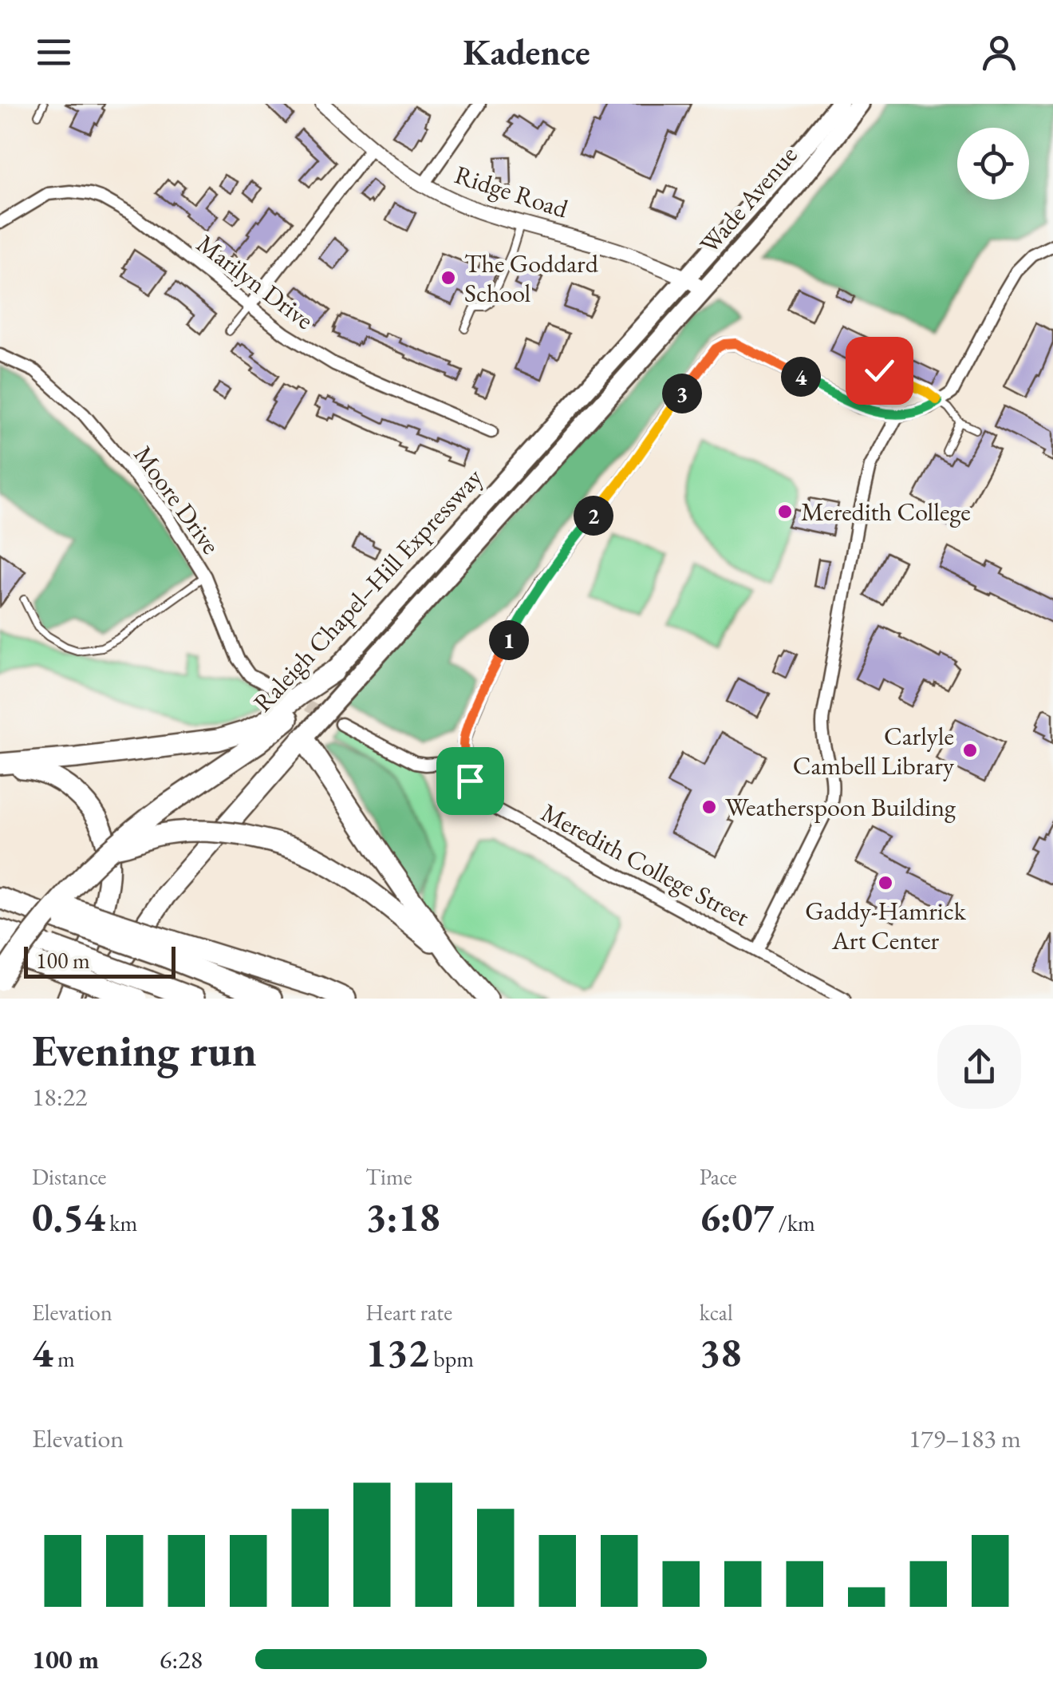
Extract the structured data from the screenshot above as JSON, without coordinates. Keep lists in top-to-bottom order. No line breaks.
{"streets":{"highway":["Raleigh Chapel–Hill Expressway"],"main road":["Wade Avenue"],"street":["Ridge Road","Marilyn Drive","Moore Drive","Meredith College Street"]},"crossings":[["Ridge Road","Wade Avenue"],["Ridge Road","Raleigh Chapel–Hill Expressway"],["Wade Avenue","Raleigh Chapel–Hill Expressway"]],"places":["The Goddard School","Meredith College","Carlyle Cambell Library","Weatherspoon Building","Gaddy-Hamrick Art Center"],"scale_bar":"100 m","page":{"header":"Kadence","pins":["4","3","2","1"],"scale":"100 m","heading":["Evening run","18:22"],"stats":[["Distance","0.54 km"],["Time","3:18"],["Pace","6:07 /km"],["Elevation","4 m"],["Heart rate","132 bpm"],["kcal","38"]],"chart":["Elevation","179–183 m"],"list":[{"name":"100 m","note":"6:28"}]}}
